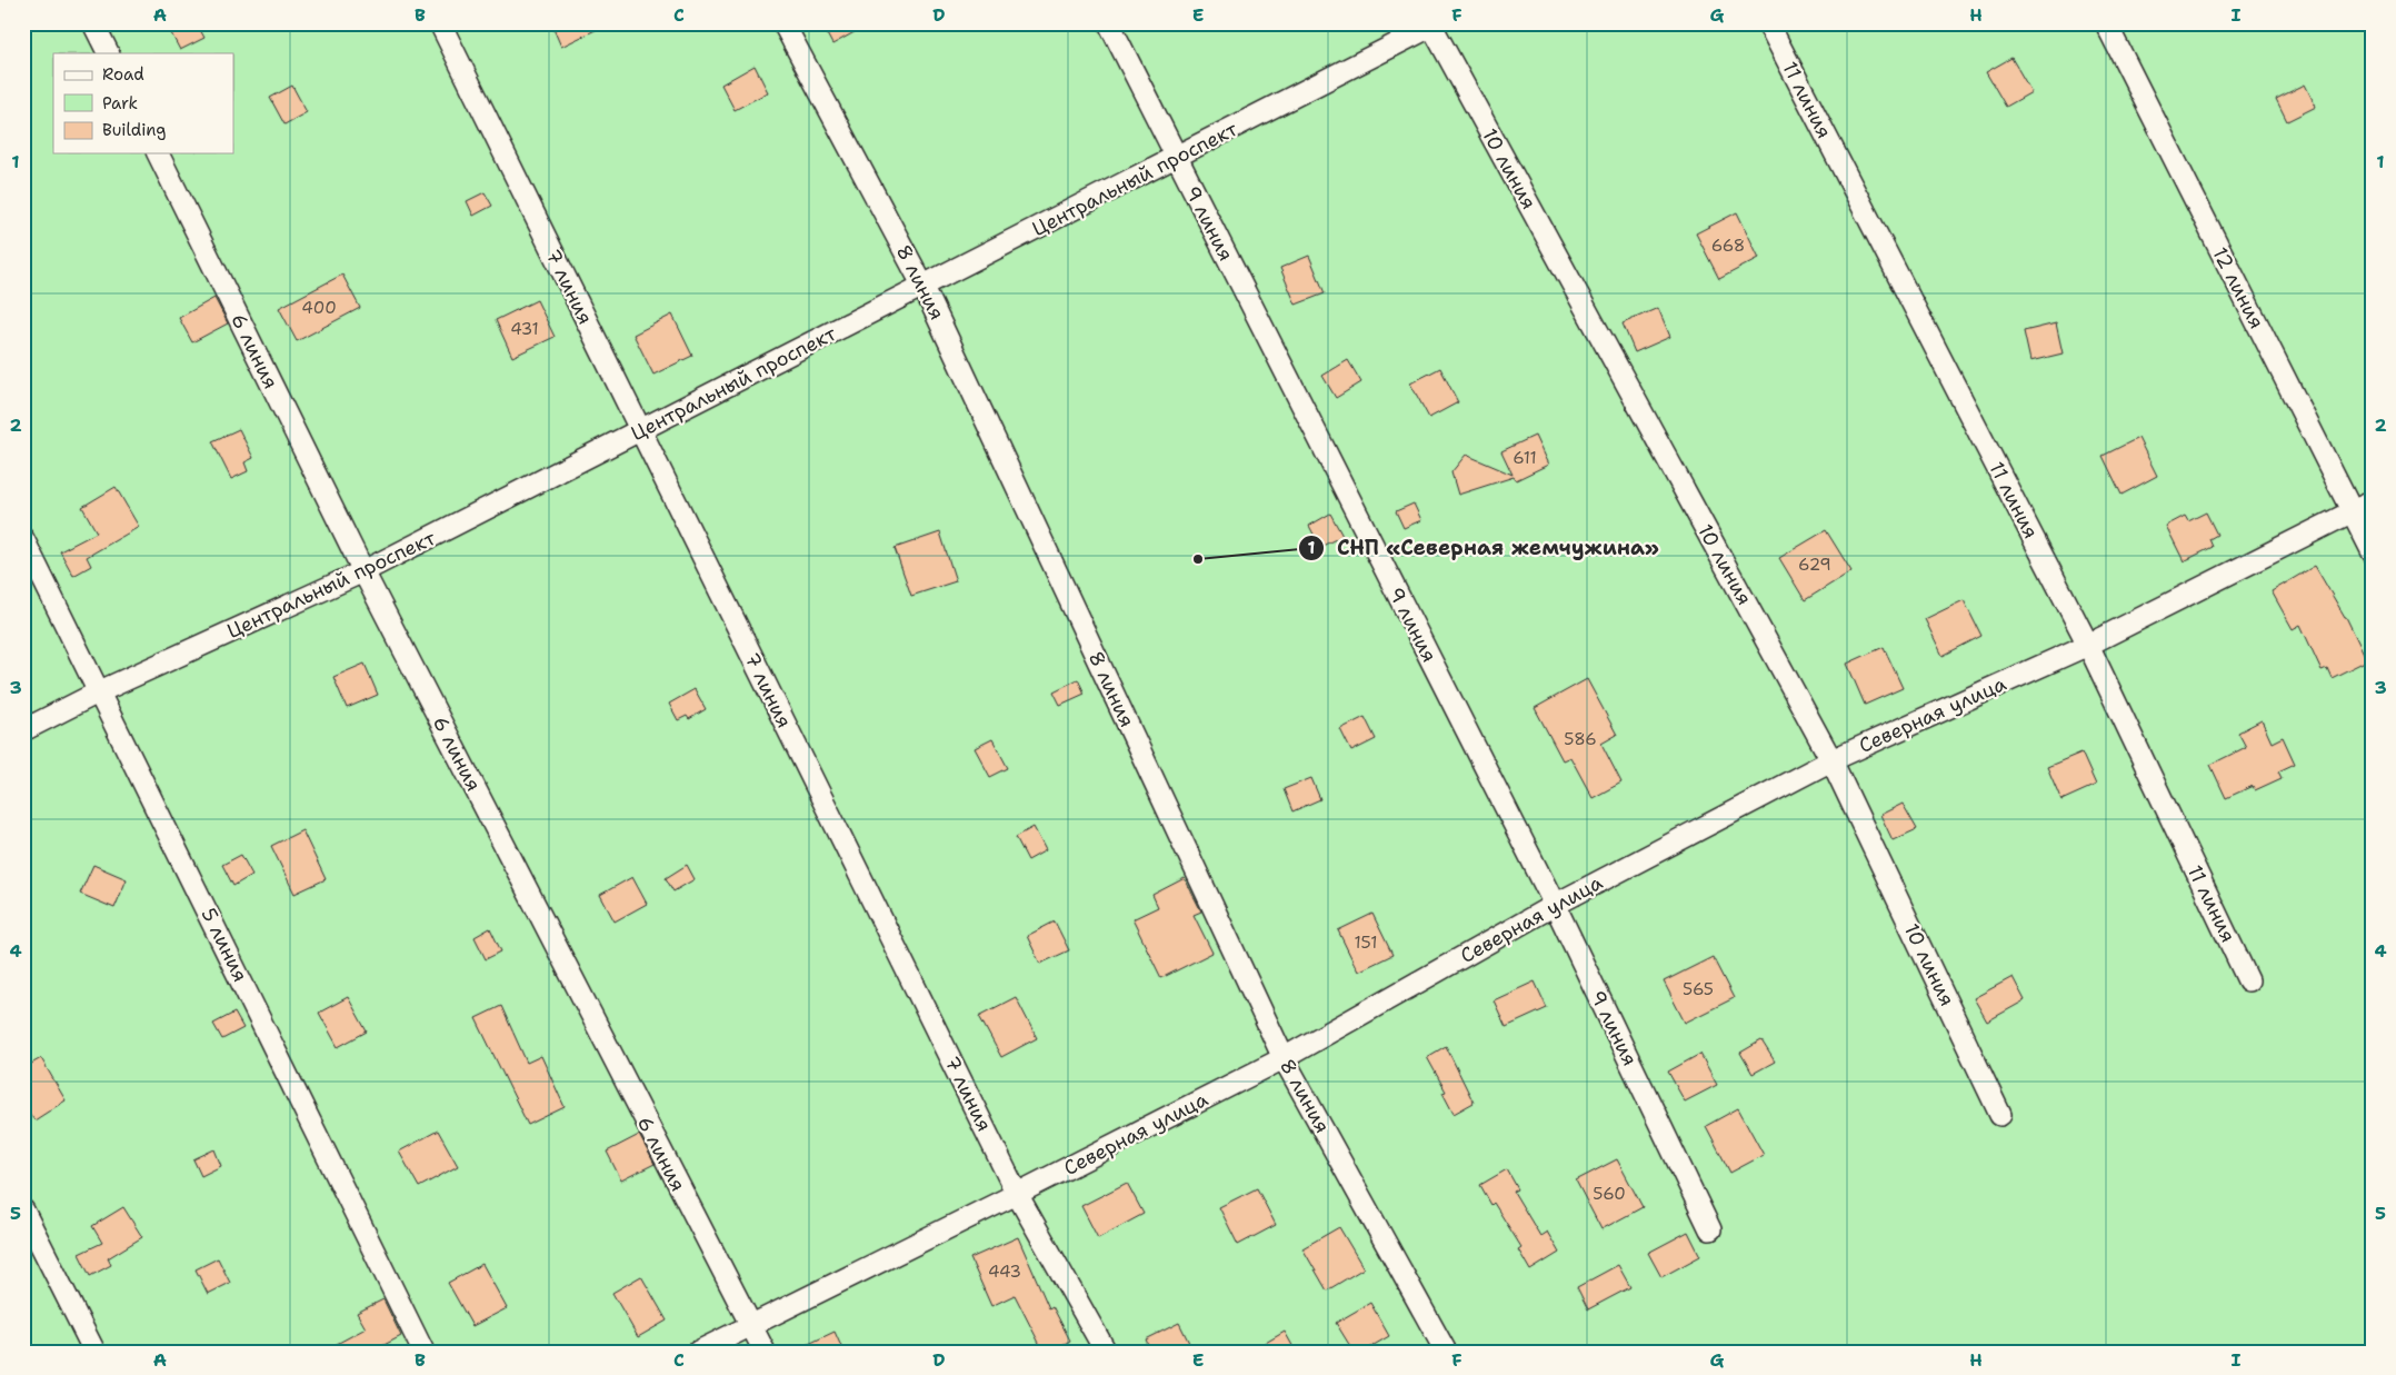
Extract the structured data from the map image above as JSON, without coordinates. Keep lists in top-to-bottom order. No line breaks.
{"streets":{"street":["11 линия","10 линия","Центральный проспект","9 линия","8 линия","7 линия","12 линия","6 линия","Северная улица","5 линия"]},"crossings":[["11 линия","Северная улица"],["10 линия","Центральный проспект"],["10 линия","Северная улица"],["Центральный проспект","9 линия"],["Центральный проспект","8 линия"],["Центральный проспект","7 линия"],["Центральный проспект","6 линия"],["Центральный проспект","5 линия"],["9 линия","Северная улица"],["8 линия","Северная улица"],["7 линия","Северная улица"],["12 линия","Северная улица"],["6 линия","Северная улица"]],"places":["СНП «Северная жемчужина»"],"house_numbers":["668","400","431","611","629","586","151","565","560","443"],"legend":["Road","Park","Building"],"grid":{"columns":["A","B","C","D","E","F","G","H","I"],"rows":["1","2","3","4","5"]}}
